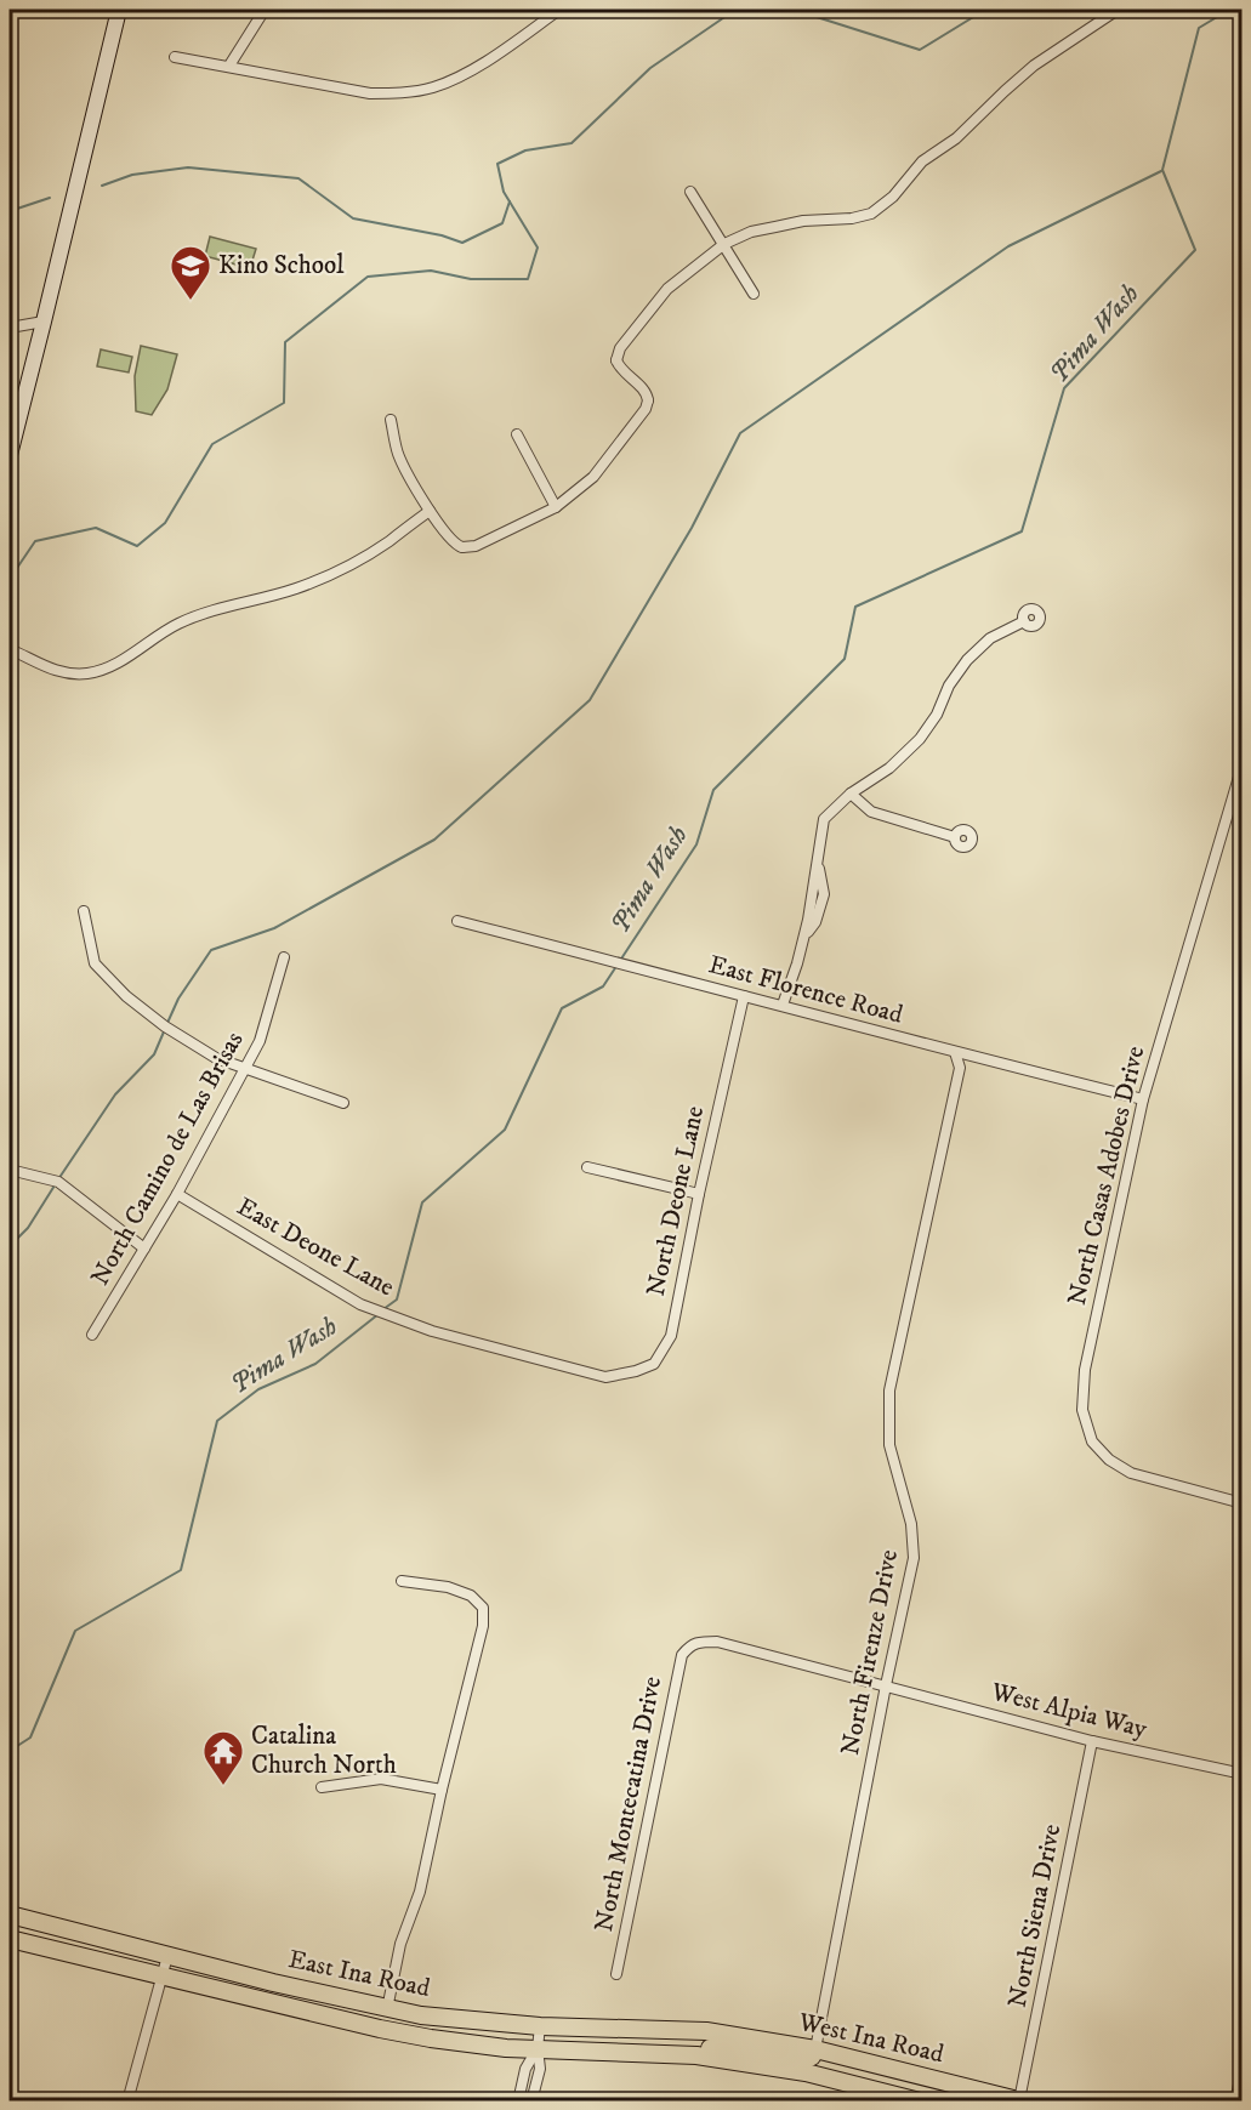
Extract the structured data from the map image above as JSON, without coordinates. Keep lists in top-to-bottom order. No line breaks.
{"streets":{"main road":["East Ina Road","West Ina Road"],"street":["East Florence Road","North Camino de Las Brisas","North Casas Adobes Drive","North Deone Lane","East Deone Lane","North Firenze Drive","West Alpia Way","North Montecatina Drive","North Siena Drive"]},"crossings":[["East Florence Road","North Casas Adobes Drive"],["East Florence Road","North Deone Lane"],["East Florence Road","North Firenze Drive"],["North Camino de Las Brisas","East Deone Lane"],["North Deone Lane","East Deone Lane"],["North Firenze Drive","West Alpia Way"],["North Firenze Drive","West Ina Road"],["West Alpia Way","North Montecatina Drive"],["West Alpia Way","North Siena Drive"],["North Siena Drive","West Ina Road"],["East Ina Road","West Ina Road"]],"water":["Pima Wash"],"places":{"school or university":["Kino School"],"temple":["Catalina Church North"]}}
